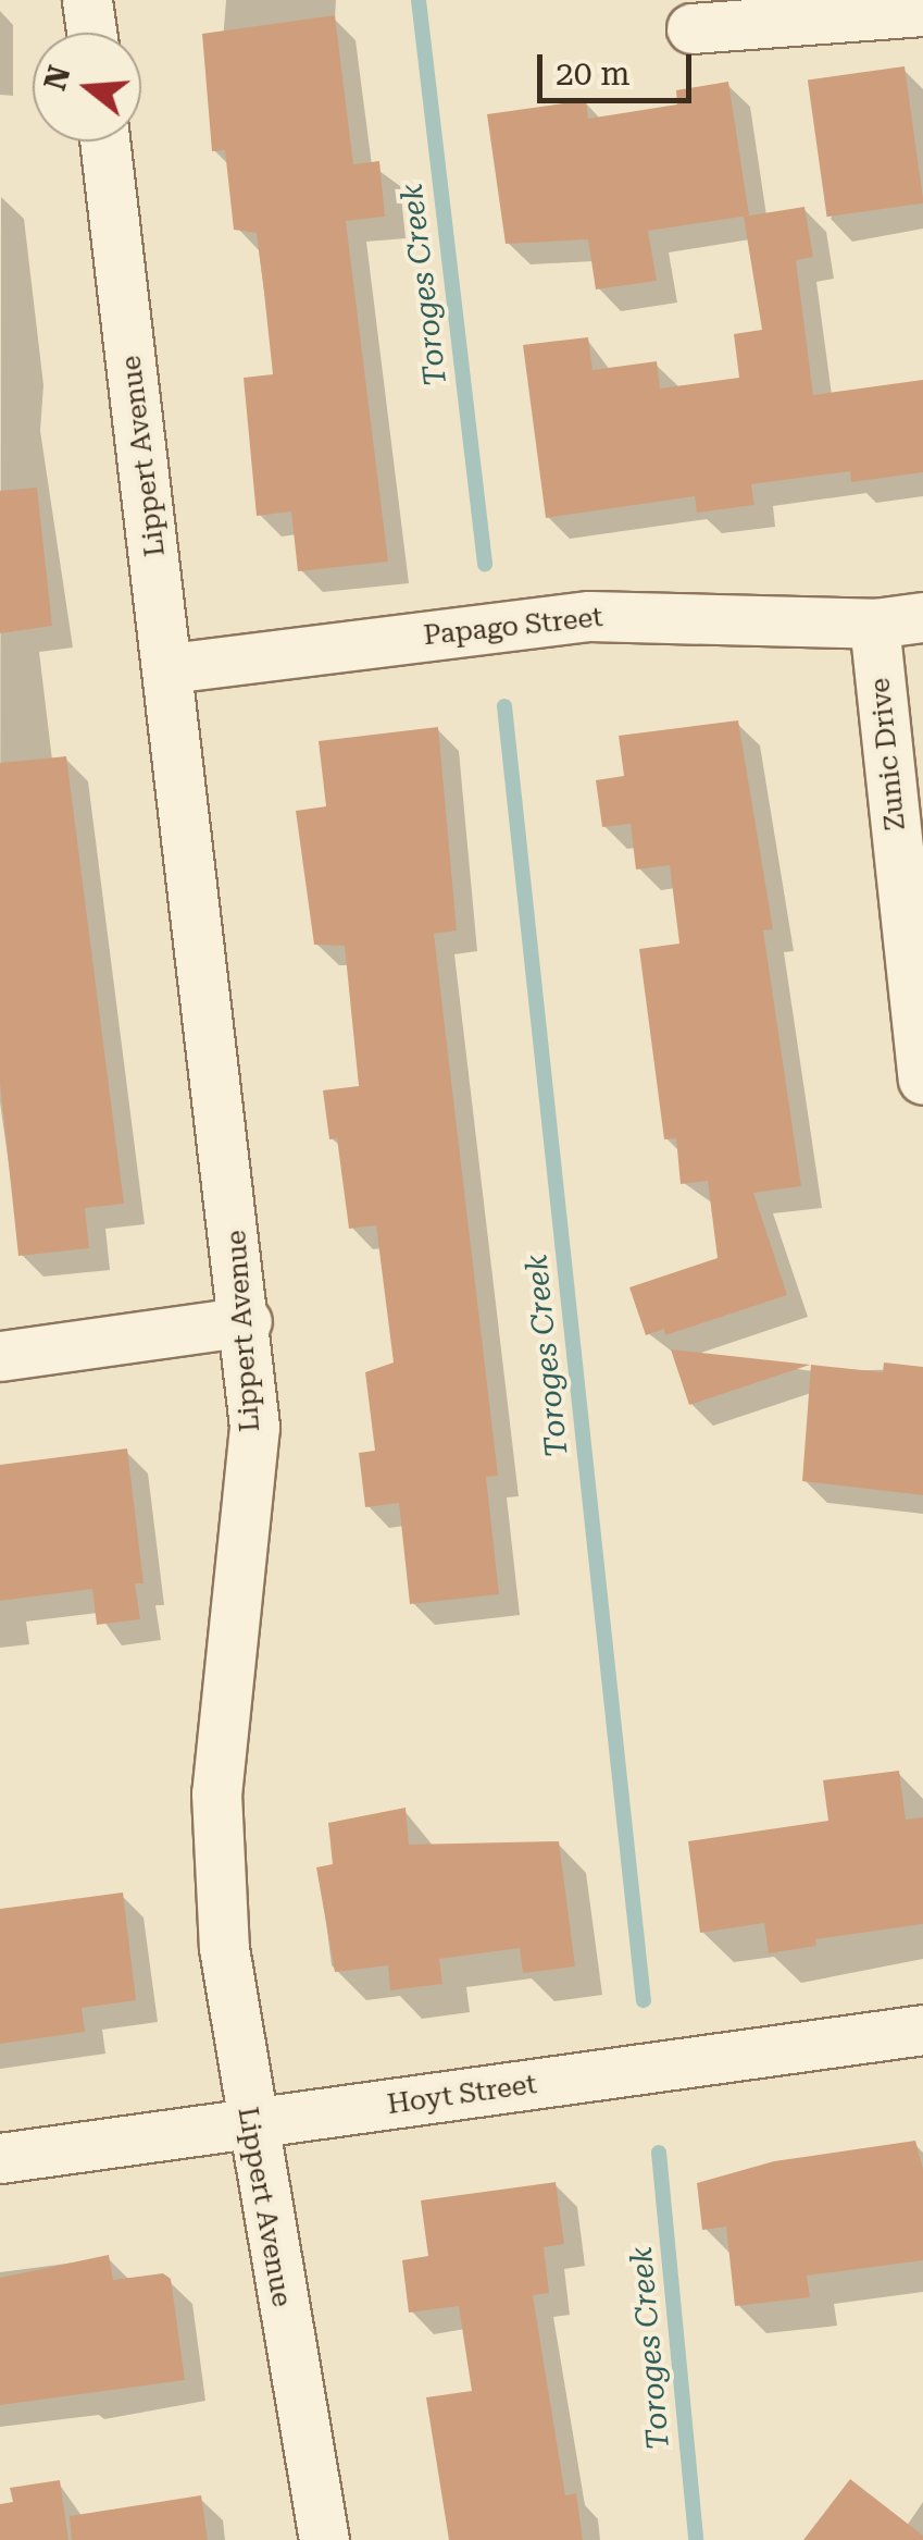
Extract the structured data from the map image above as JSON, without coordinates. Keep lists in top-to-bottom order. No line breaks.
{"streets":{"street":["Lippert Avenue","Papago Street","Zunic Drive","Hoyt Street"]},"crossings":[["Lippert Avenue","Papago Street"],["Lippert Avenue","Hoyt Street"],["Papago Street","Zunic Drive"]],"water":["Toroges Creek"],"scale_bar":"20 m","north":"left"}
